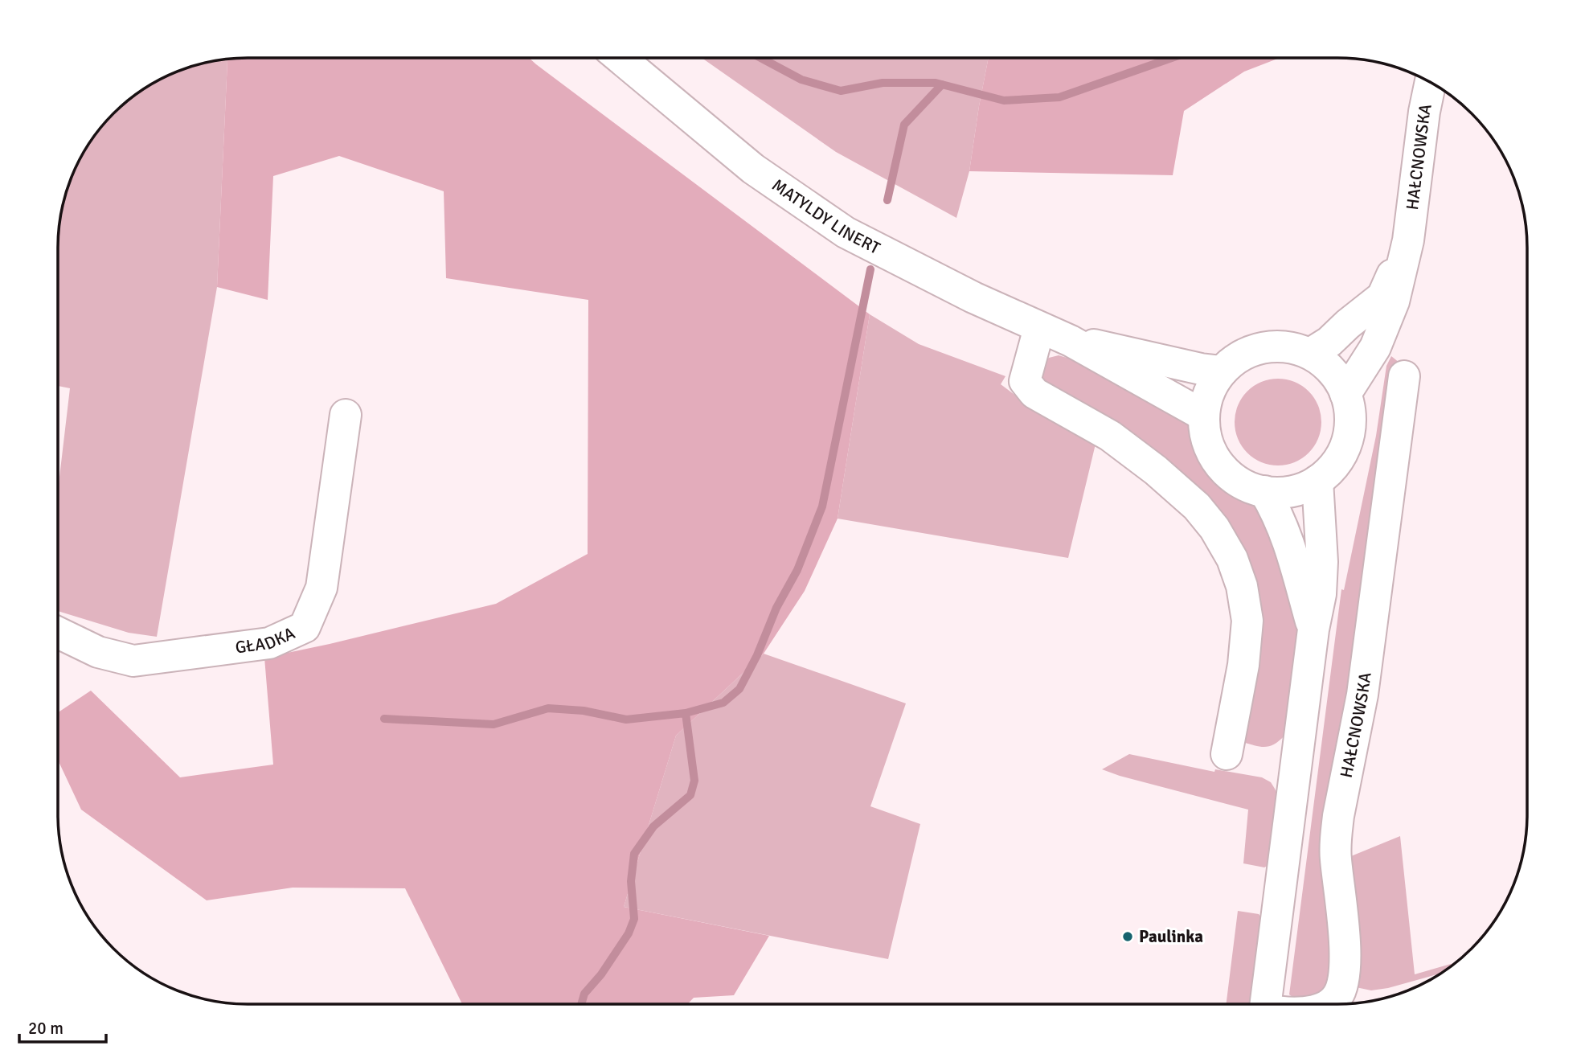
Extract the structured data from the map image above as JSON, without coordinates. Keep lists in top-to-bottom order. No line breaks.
{"streets":{"street":["HAŁCNOWSKA","MATYLDY LINERT","GŁADKA"]},"crossings":[["HAŁCNOWSKA","MATYLDY LINERT"]],"places":["Paulinka"],"scale_bar":"20 m"}
